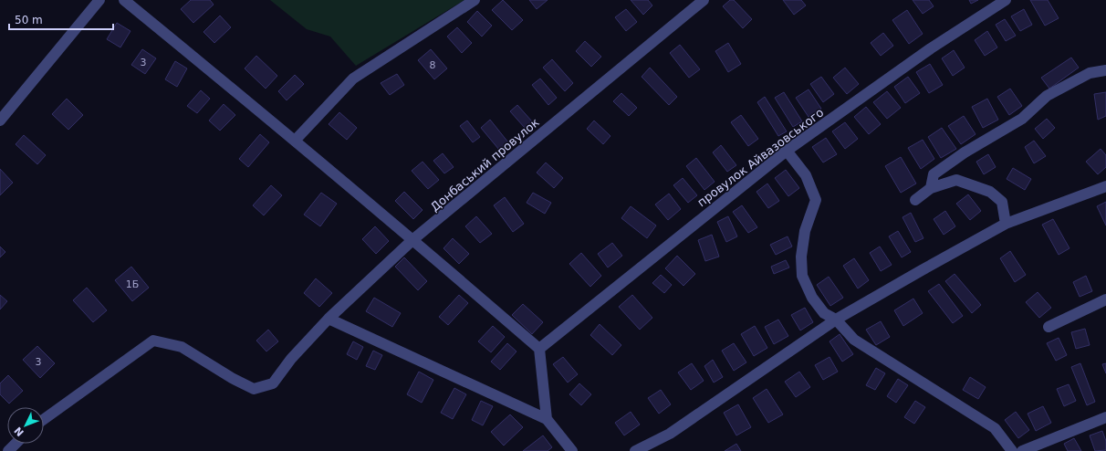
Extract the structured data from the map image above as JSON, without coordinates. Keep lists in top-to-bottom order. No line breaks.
{"streets":{"street":["провулок Айвазовського","Донбаський провулок"]},"house_numbers":["3","8","1Б","3"],"scale_bar":"50 m","north":"bottom left"}
